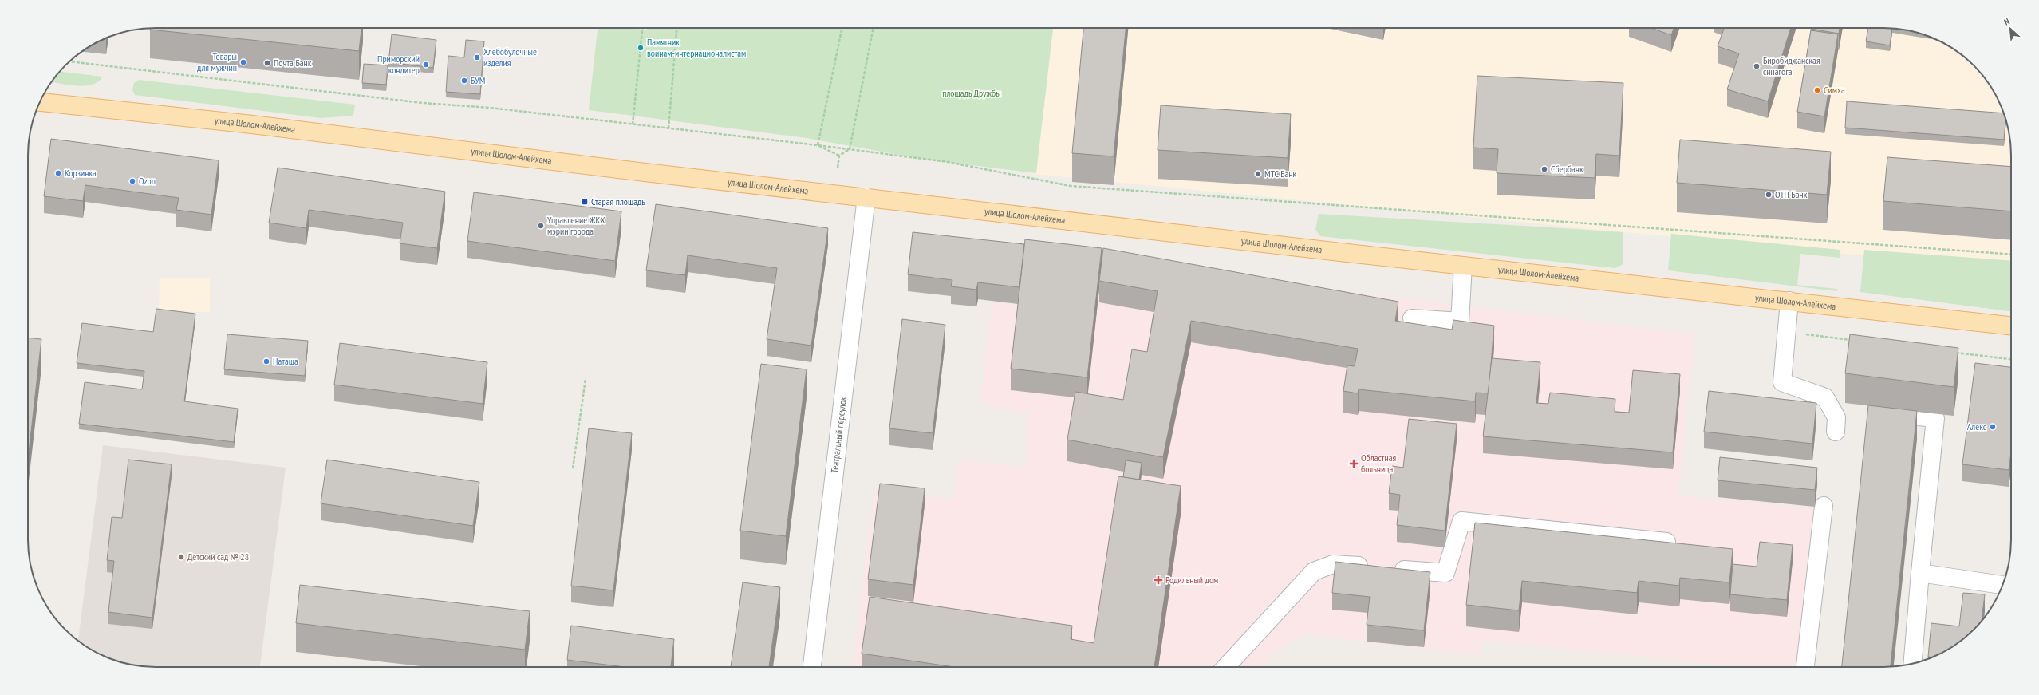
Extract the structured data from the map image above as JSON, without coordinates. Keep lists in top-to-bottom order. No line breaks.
{"streets":{"main road":["улица Шолом-Алейхема"],"street":["Театральный переулок"]},"crossings":[["улица Шолом-Алейхема","Театральный переулок"]],"parks":["площадь Дружбы"],"places":{"other":["Памятник воинам-интернационалистам","Хлебобулочные изделия","Товары для мужчин","Почта Банк","Приморский кондитер","Биробиджанская синагога","БУМ","Симха","Сбербанк","Корзинка","МТС Банк","Ozon","ОТП Банк","Управление ЖКХ мэрии города","Наташа","Алекс","Детский сад № 28"],"transit":["Старая площадь"],"health":["Областная больница","Родильный дом"]},"north":"top left"}
